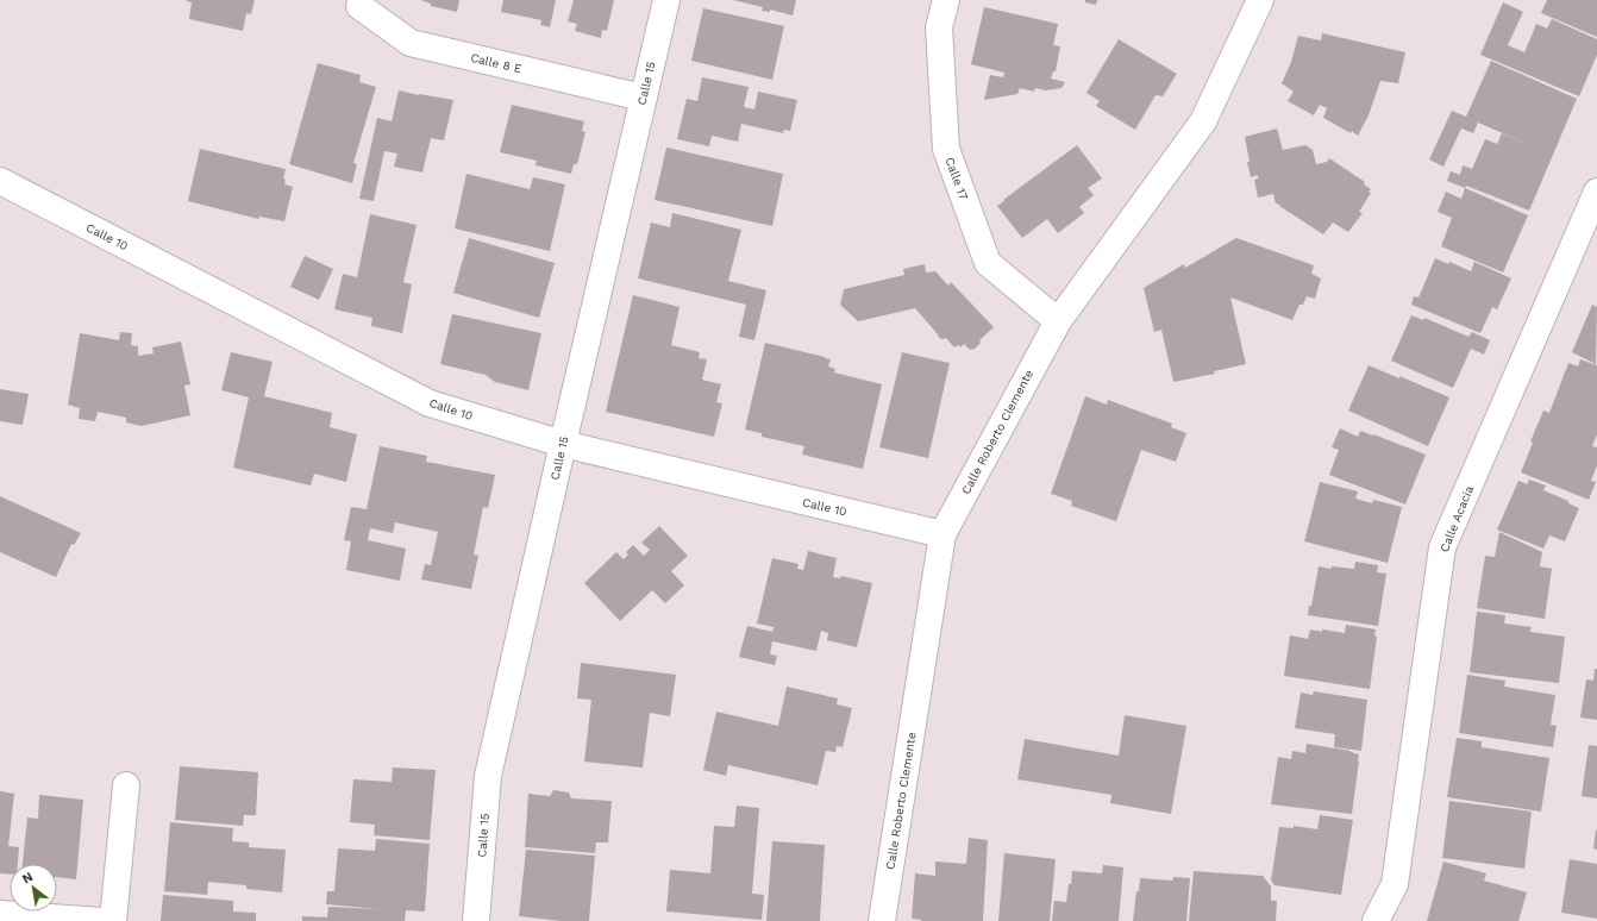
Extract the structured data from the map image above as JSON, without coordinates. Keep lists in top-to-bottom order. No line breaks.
{"streets":{"street":["Calle 8 E","Calle 15","Calle 17","Calle 10","Calle Roberto Clemente","Calle Acacia"]},"crossings":[["Calle 8 E","Calle 15"],["Calle 15","Calle 10"],["Calle 17","Calle Roberto Clemente"],["Calle 10","Calle Roberto Clemente"]],"north":"top left"}
